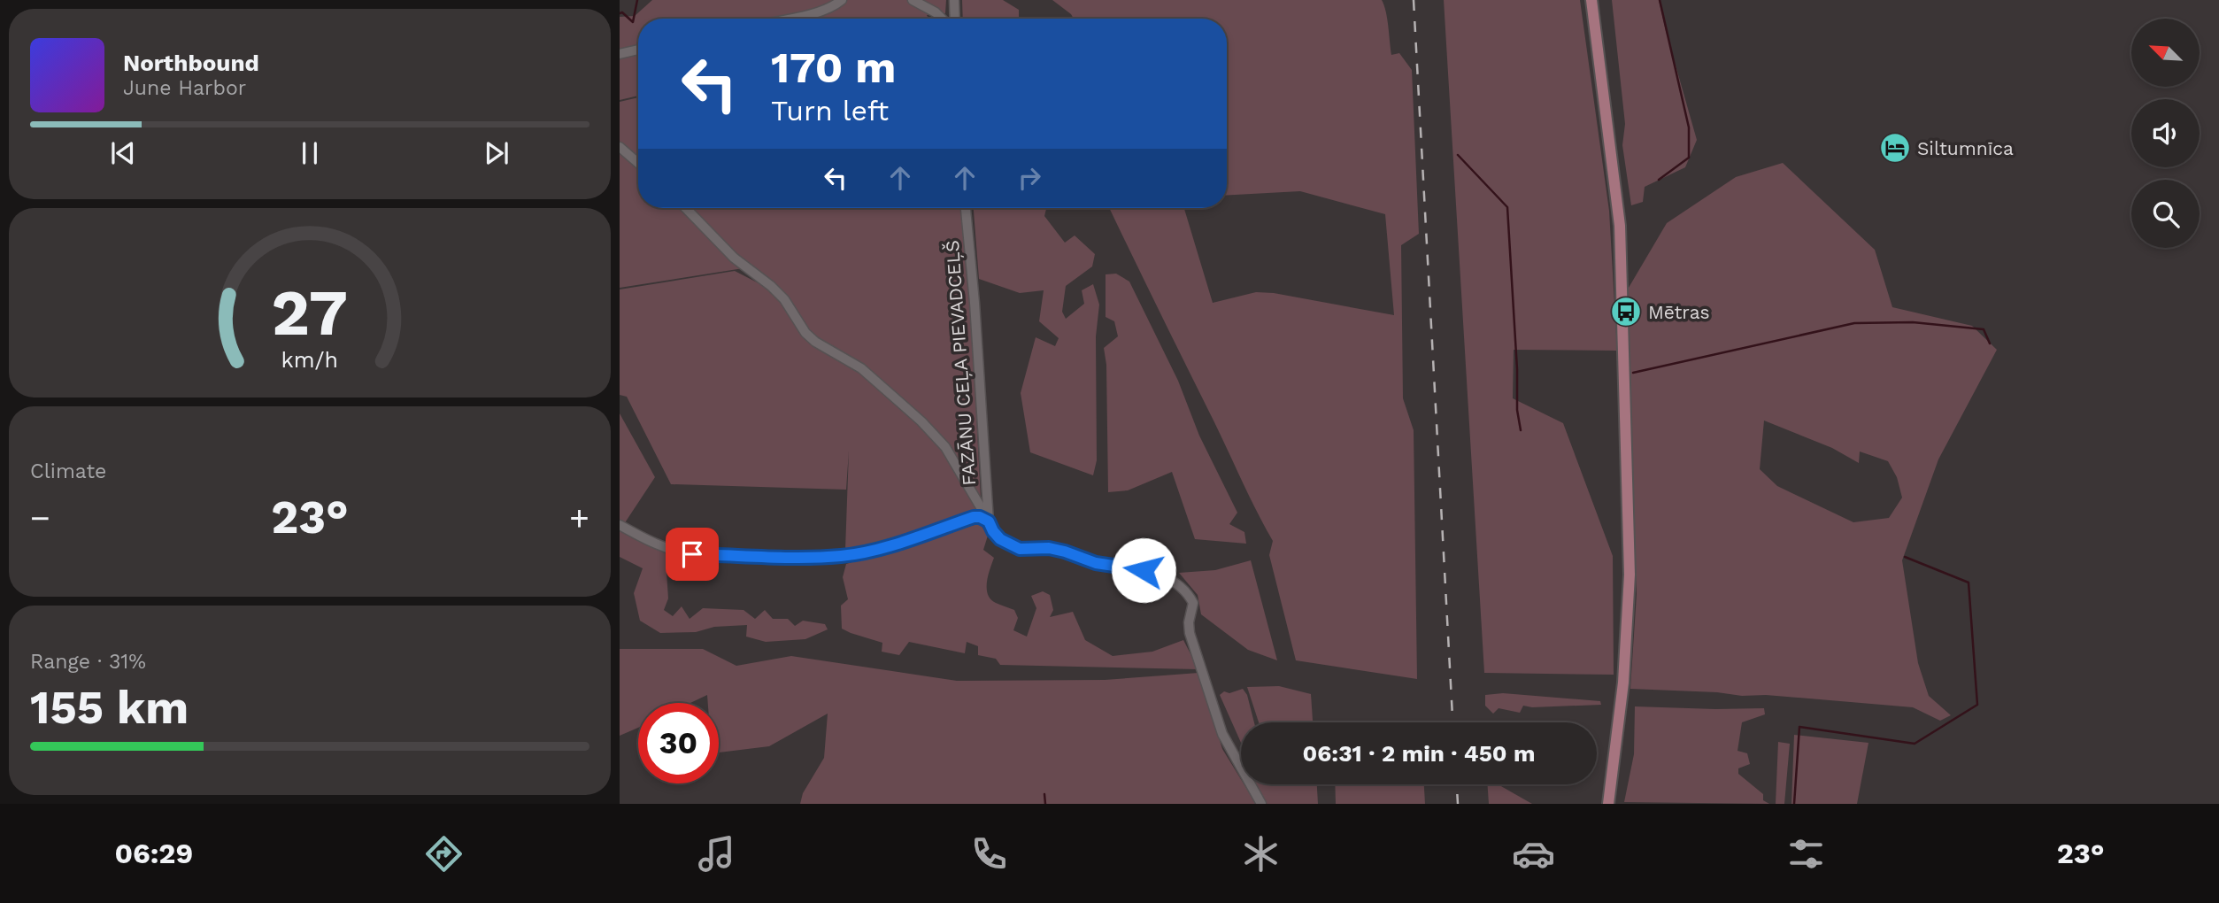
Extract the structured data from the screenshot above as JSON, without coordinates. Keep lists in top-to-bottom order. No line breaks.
{"streets":{"street":["FAZĀNU CEĻA PIEVADCEĻŠ"]},"places":{"hotel":["Siltumnīca"],"bus stop":["Mētras"]},"north":"top left","page":{"turn":["170 m","Turn left"],"song":["Northbound","June Harbor"],"tile":["Climate",["Range · 31%","155 km"]],"heat":["−","23°","+"],"limit":"30","trip":"06:31 · 2 min · 450 m","tabs":["06:29","23°"],"gauge":["27","km/h"]}}
